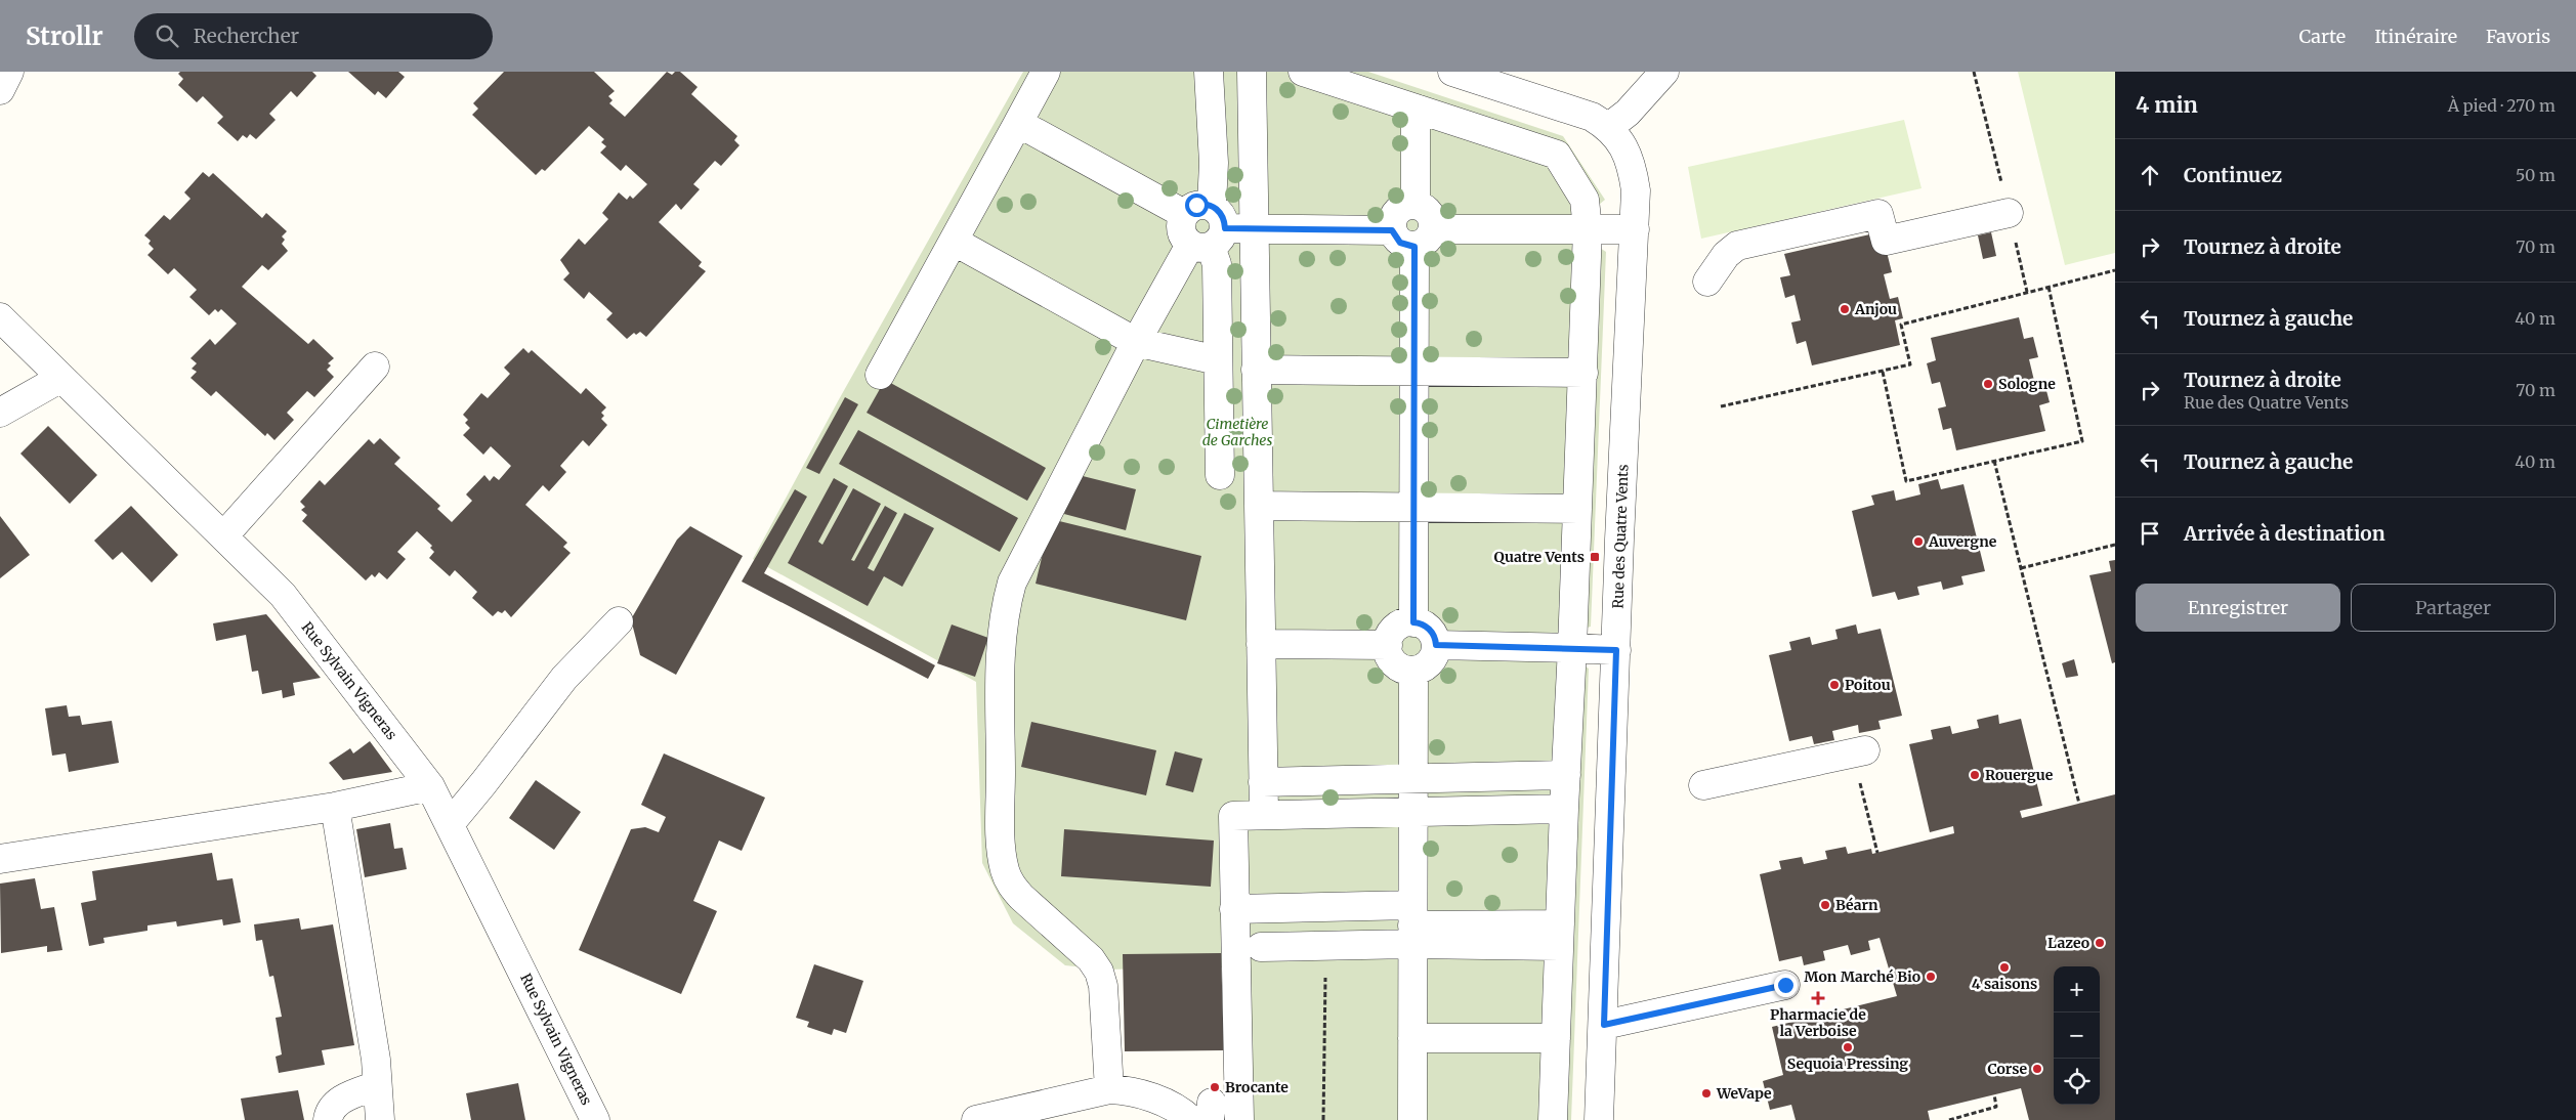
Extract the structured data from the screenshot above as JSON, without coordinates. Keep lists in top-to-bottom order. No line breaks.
{"streets":{"street":["Rue des Quatre Vents","Rue Sylvain Vigneras"]},"parks":["Cimetière de Garches"],"places":{"other":["Anjou","Sologne","Auvergne","Poitou","Rouergue","Béarn","Lazeo","4 saisons","Mon Marché Bio","Sequoia Pressing","Corse","Brocante","WeVape"],"transit":["Quatre Vents"],"health":["Pharmacie de la Verboise"]},"page":{"header":"Strollr","search":"Rechercher","nav":["Carte","Itinéraire","Favoris"],"heading":["4 min","À pied · 270 m"],"list":[["Continuez","50 m"],["Tournez à droite","70 m"],["Tournez à gauche","40 m"],["Tournez à droite","Rue des Quatre Vents","70 m"],["Tournez à gauche","40 m"],"Arrivée à destination"],"buttons":["Enregistrer","Partager"],"map_buttons":["+","−"]}}
